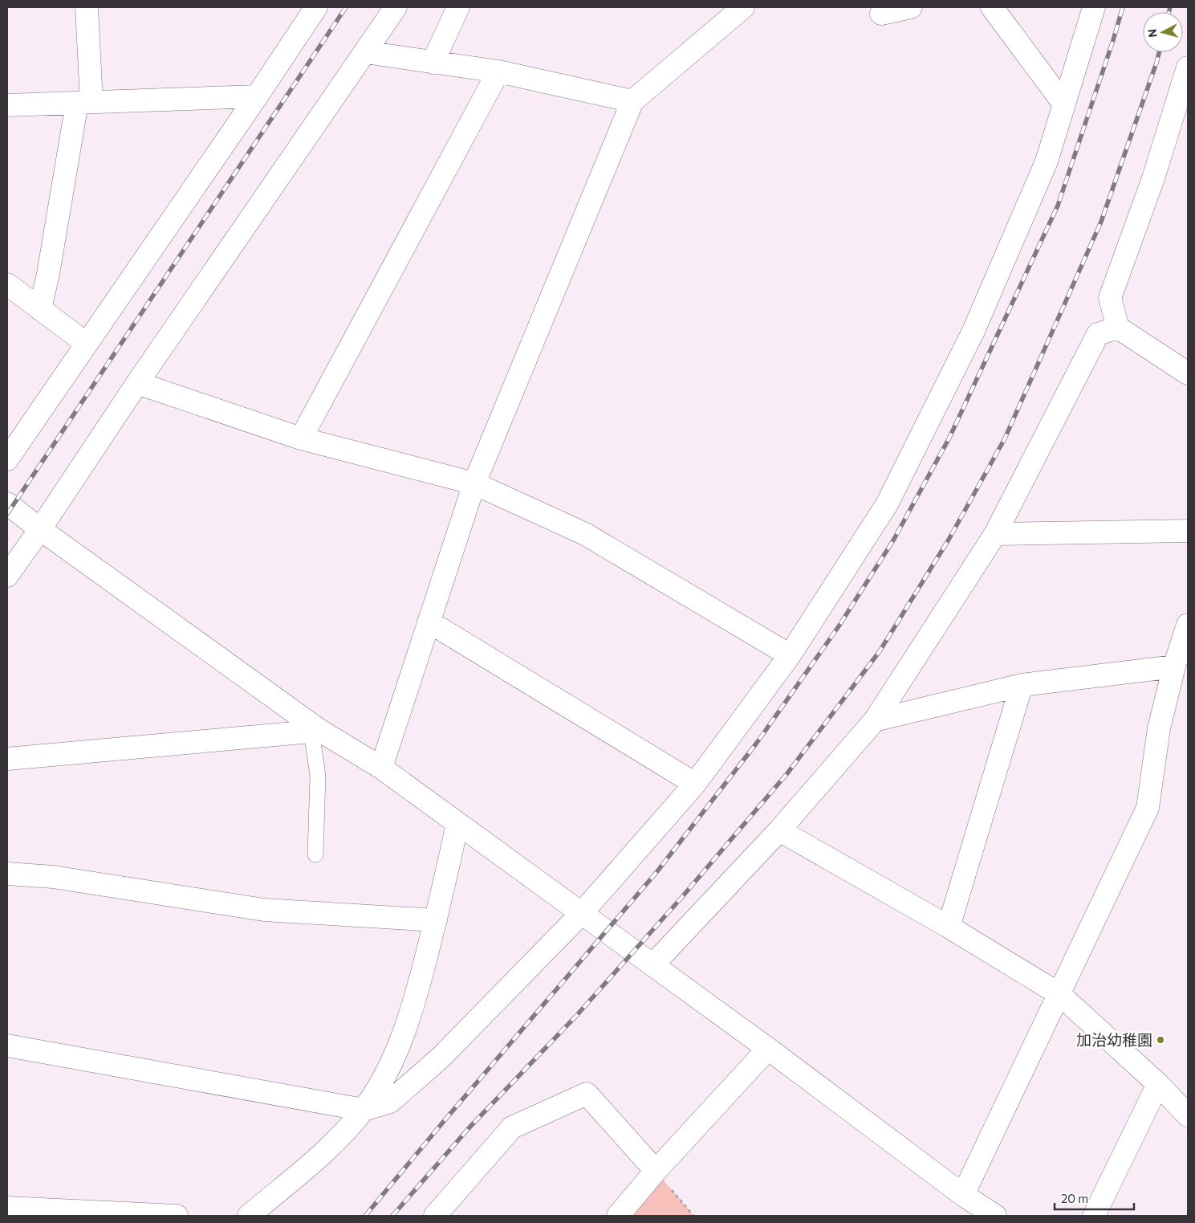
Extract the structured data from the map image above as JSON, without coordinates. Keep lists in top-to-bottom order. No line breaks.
{"places":["加治幼稚園"],"scale_bar":"20 m","north":"left"}
